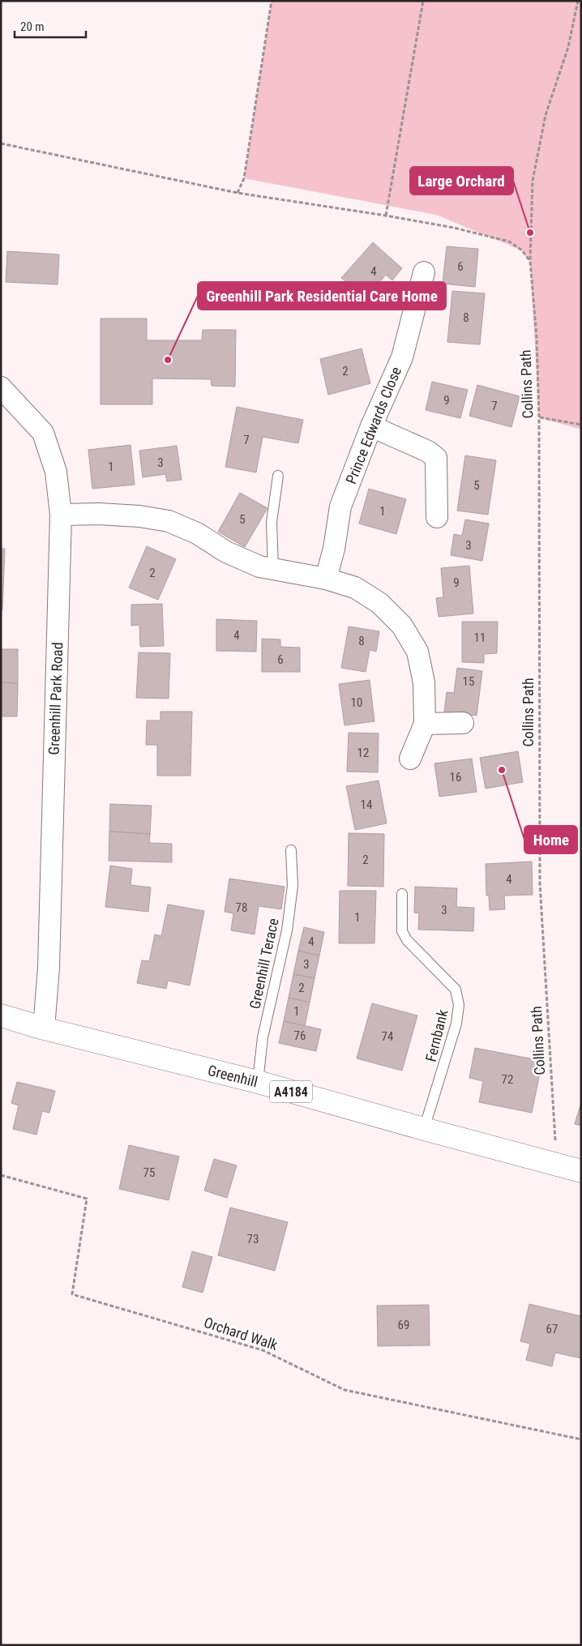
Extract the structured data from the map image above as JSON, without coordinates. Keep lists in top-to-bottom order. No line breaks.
{"streets":{"main road":["Greenhill","A4184"],"street":["Prince Edwards Close","Greenhill Park Road"],"lane":["Greenhill Terace","Fernbank"],"path":["Collins Path","Orchard Walk"]},"crossings":[["Collins Path","Greenhill"],["Greenhill Park Road","Greenhill"],["Greenhill Terace","Greenhill"],["Fernbank","Greenhill"]],"places":["Large Orchard","Greenhill Park Residential Care Home","Home"],"house_numbers":["6","4","8","2","9","7","7","3","1","5","1","5","3","2","9","4","11","8","6","15","10","12","16","14","2","4","78","3","1","4","3","2","1","76","74","72","75","73","69","67"],"scale_bar":"20 m"}
